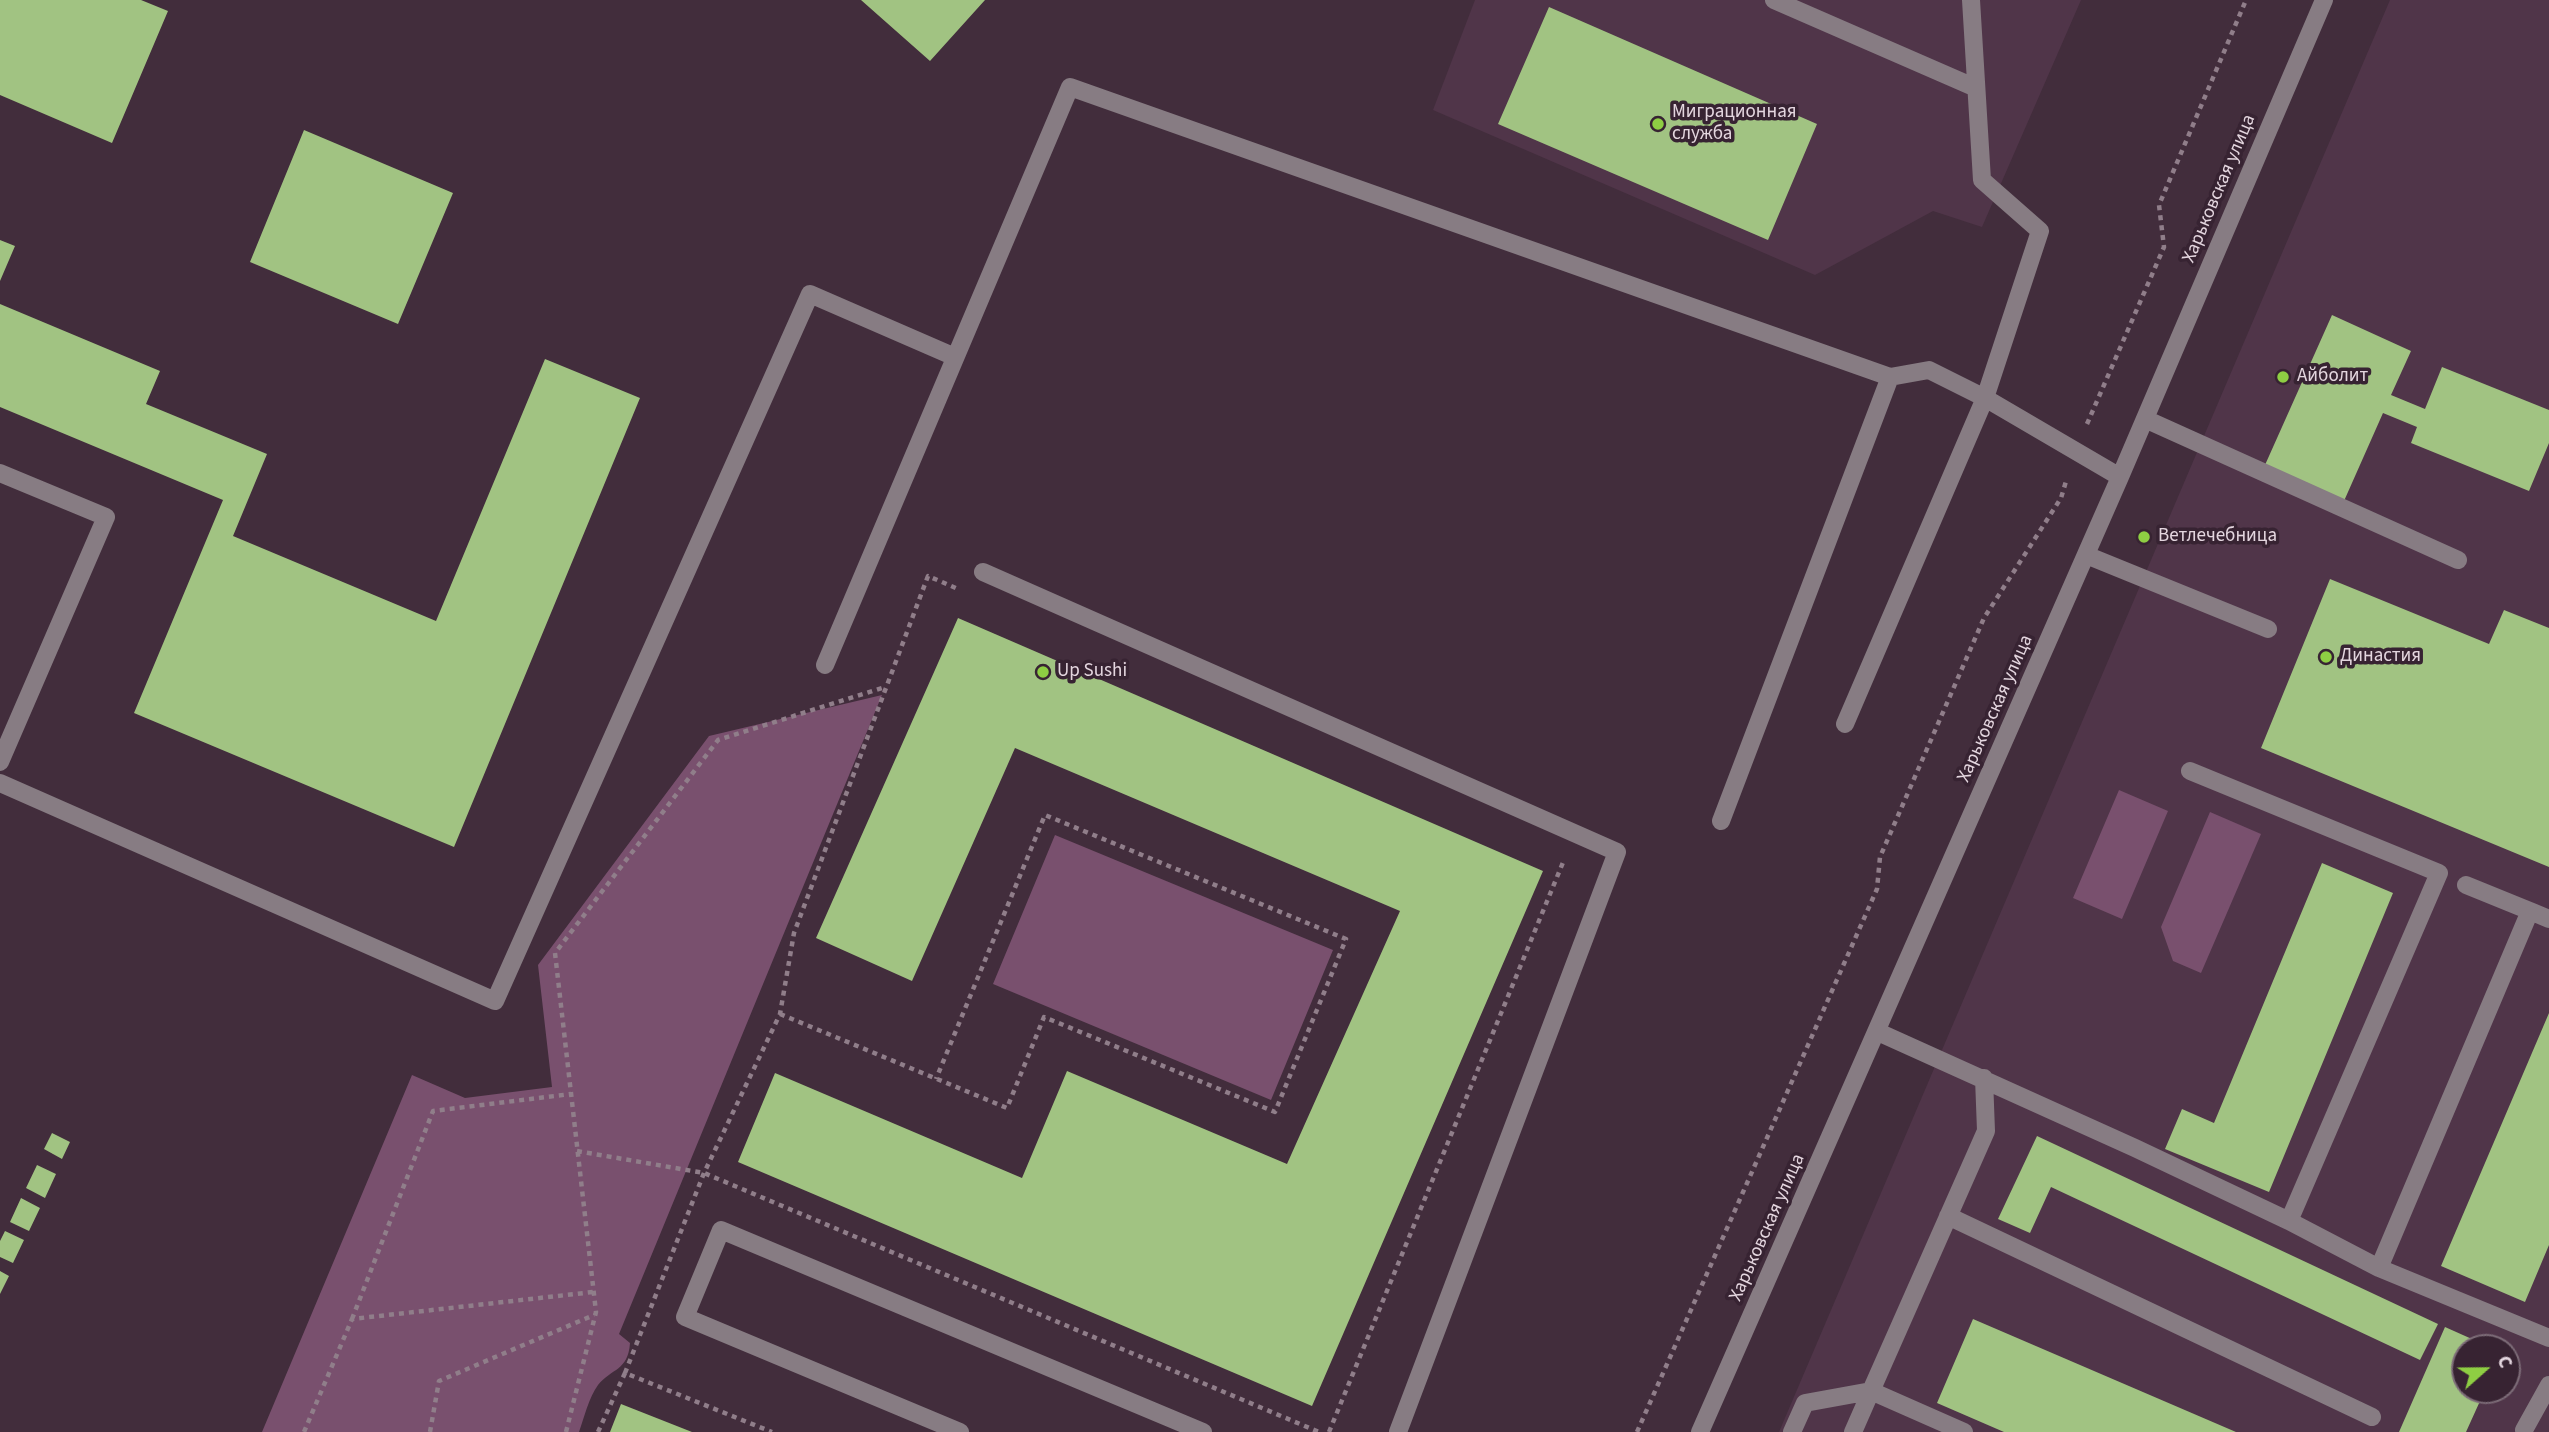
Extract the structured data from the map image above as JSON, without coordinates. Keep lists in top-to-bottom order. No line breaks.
{"streets":{"street":["Харьковская улица"]},"places":["Миграционная служба","Айболит","Ветлечебница","Династия","Up Sushi"],"north":"right"}
